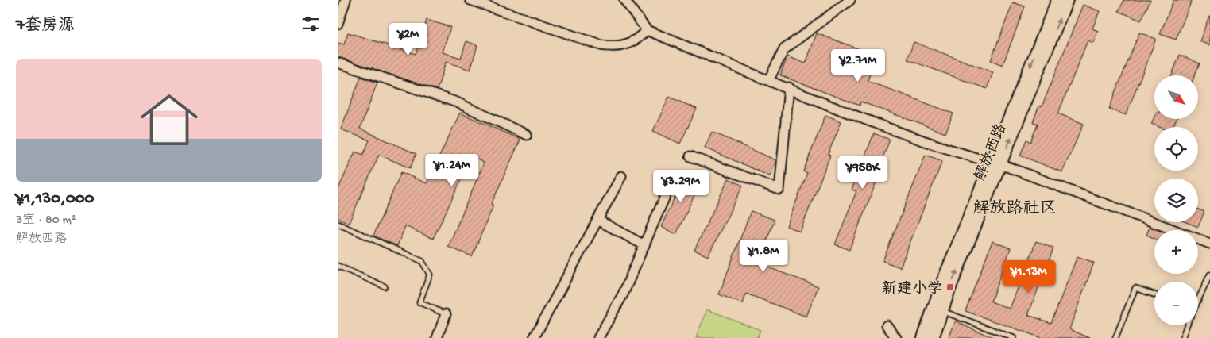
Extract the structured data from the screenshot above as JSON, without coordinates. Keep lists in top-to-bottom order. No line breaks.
{"streets":{"street":["解放西路"]},"districts":["解放路社区"],"places":{"transit":["新建小学"]},"north":"bottom right","page":{"heading":"7套房源","price":["¥2M","¥2.71M","¥1.24M","¥958K","¥3.29M","¥1.8M","¥1.13M"],"list":[{"name":"¥1,130,000","note":"3室 · 80 m² · 解放西路"}],"map_buttons":["+","−"]}}
